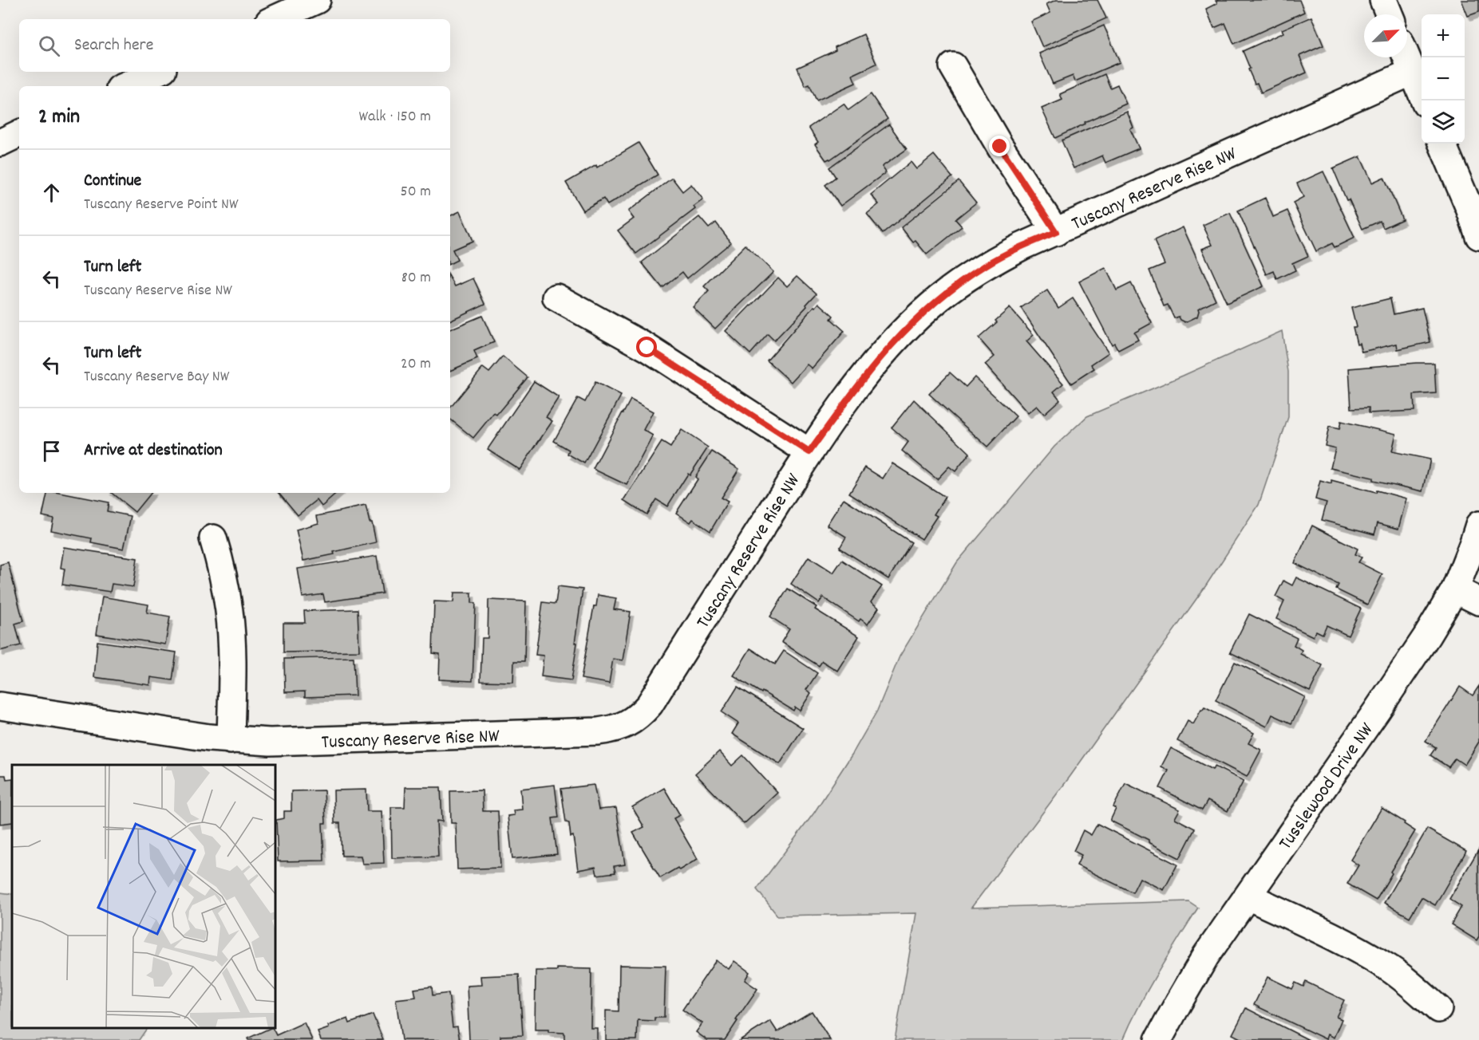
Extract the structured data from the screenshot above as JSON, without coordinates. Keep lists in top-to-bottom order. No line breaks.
{"streets":{"street":["Tuscany Reserve Rise NW","Tusslewood Drive NW"]},"north":"top right","page":{"map_buttons":["+","−"],"search":"Search here","heading":["2 min","Walk · 150 m"],"list":[["Continue","Tuscany Reserve Point NW","50 m"],["Turn left","Tuscany Reserve Rise NW","80 m"],["Turn left","Tuscany Reserve Bay NW","20 m"],"Arrive at destination"]}}
